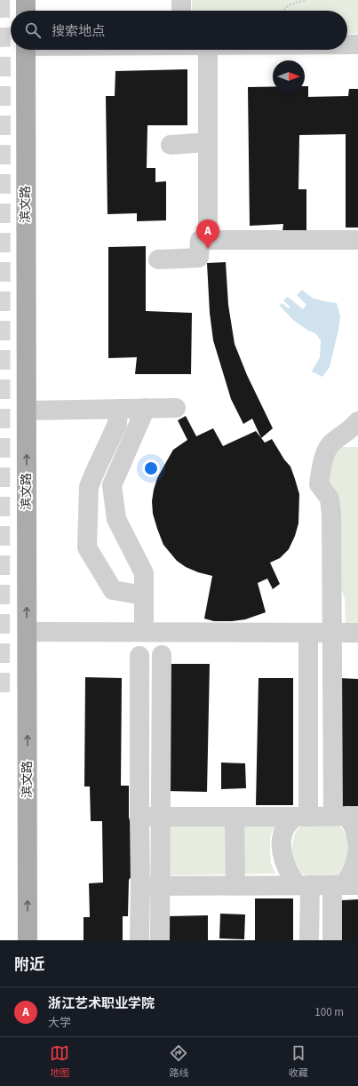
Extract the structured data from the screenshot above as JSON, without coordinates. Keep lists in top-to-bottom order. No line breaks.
{"streets":{"main road":["滨文路"]},"one_way":["滨文路"],"north":"right","page":{"search":"搜索地点","pins":"A","heading":"附近","list":[{"mark":"A","name":"浙江艺术职业学院","note":"大学","value":"100 m"}],"nav":["地图","路线","收藏"]}}
